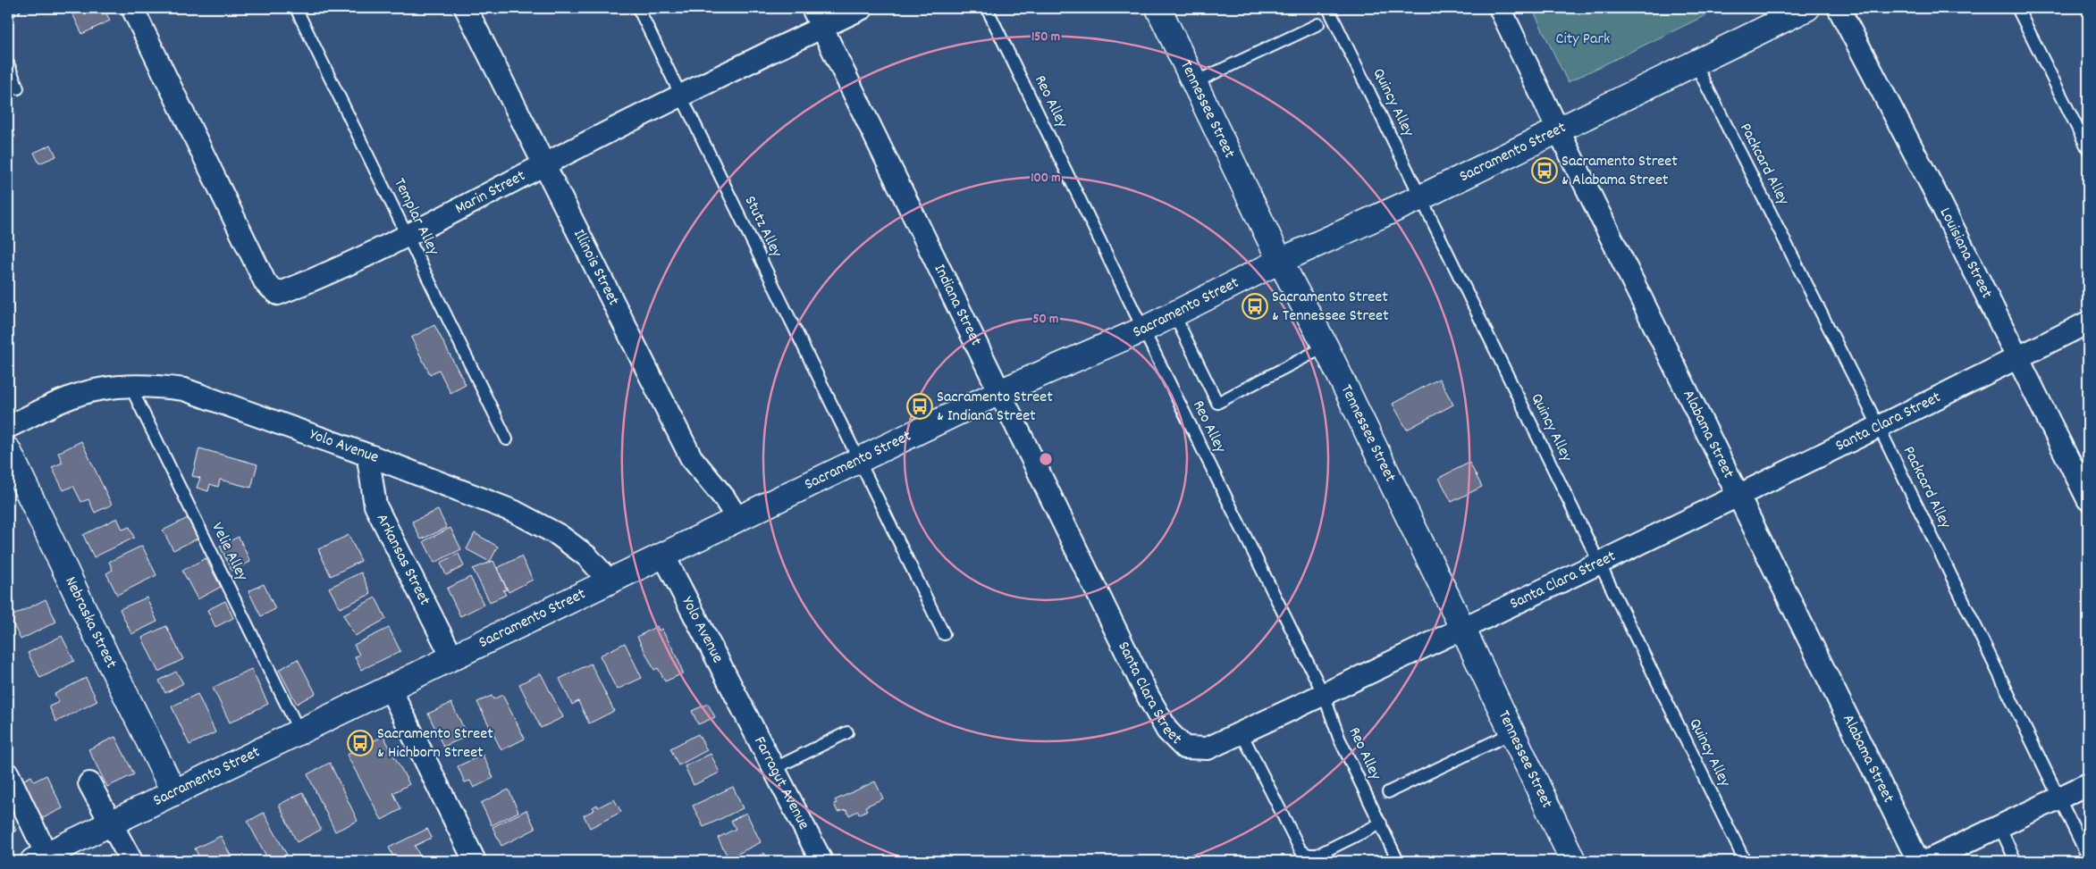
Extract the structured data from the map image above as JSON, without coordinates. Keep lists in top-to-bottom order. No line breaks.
{"streets":{"main road":["Tennessee Street","Sacramento Street","Nebraska Street"],"street":["Marin Street","Louisiana Street","Illinois Street","Indiana Street","Santa Clara Street","Alabama Street","Yolo Avenue","Arkansas Street","Farragut Avenue"],"lane":["Reo Alley","Quincy Alley","Packcard Alley","Templar Alley","Stutz Alley","Velie Alley"]},"crossings":[["Reo Alley","Sacramento Street"],["Reo Alley","Santa Clara Street"],["Quincy Alley","Sacramento Street"],["Quincy Alley","Santa Clara Street"],["Tennessee Street","Sacramento Street"],["Tennessee Street","Santa Clara Street"],["Sacramento Street","Packcard Alley"],["Sacramento Street","Stutz Alley"],["Sacramento Street","Illinois Street"],["Sacramento Street","Indiana Street"],["Sacramento Street","Alabama Street"],["Sacramento Street","Yolo Avenue"],["Sacramento Street","Velie Alley"],["Sacramento Street","Arkansas Street"],["Sacramento Street","Nebraska Street"],["Packcard Alley","Santa Clara Street"],["Marin Street","Templar Alley"],["Marin Street","Stutz Alley"],["Marin Street","Illinois Street"],["Marin Street","Indiana Street"],["Louisiana Street","Santa Clara Street"],["Indiana Street","Santa Clara Street"],["Santa Clara Street","Alabama Street"],["Yolo Avenue","Velie Alley"],["Yolo Avenue","Arkansas Street"],["Yolo Avenue","Farragut Avenue"]],"parks":["City Park"],"places":{"bus stop":["Sacramento Street & Alabama Street","Sacramento Street & Tennessee Street","Sacramento Street & Indiana Street","Sacramento Street & Hichborn Street"]},"rings":["150 m","100 m","50 m"]}
